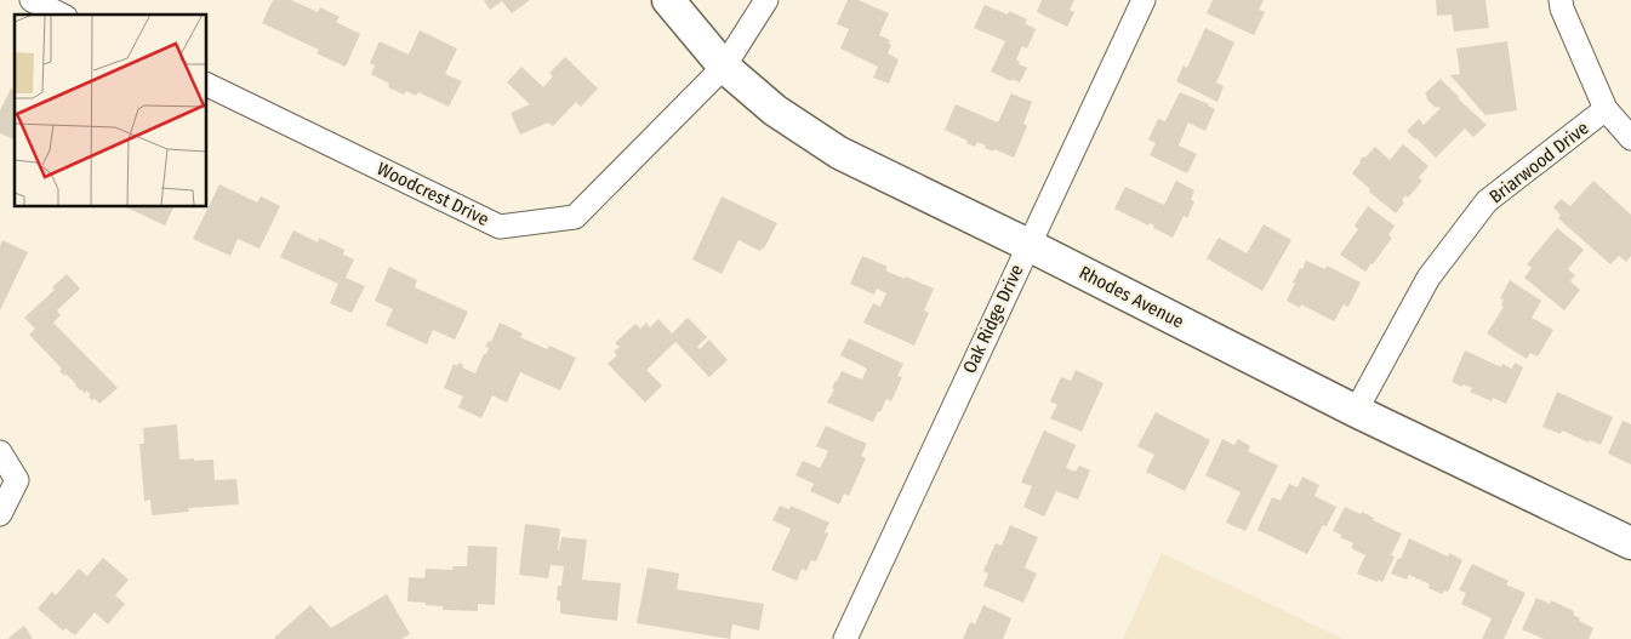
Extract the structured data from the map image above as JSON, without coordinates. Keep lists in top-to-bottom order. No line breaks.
{"streets":{"main road":["Rhodes Avenue"],"street":["Briarwood Drive","Woodcrest Drive","Oak Ridge Drive"]},"crossings":[["Briarwood Drive","Rhodes Avenue"],["Woodcrest Drive","Rhodes Avenue"],["Rhodes Avenue","Oak Ridge Drive"]]}
